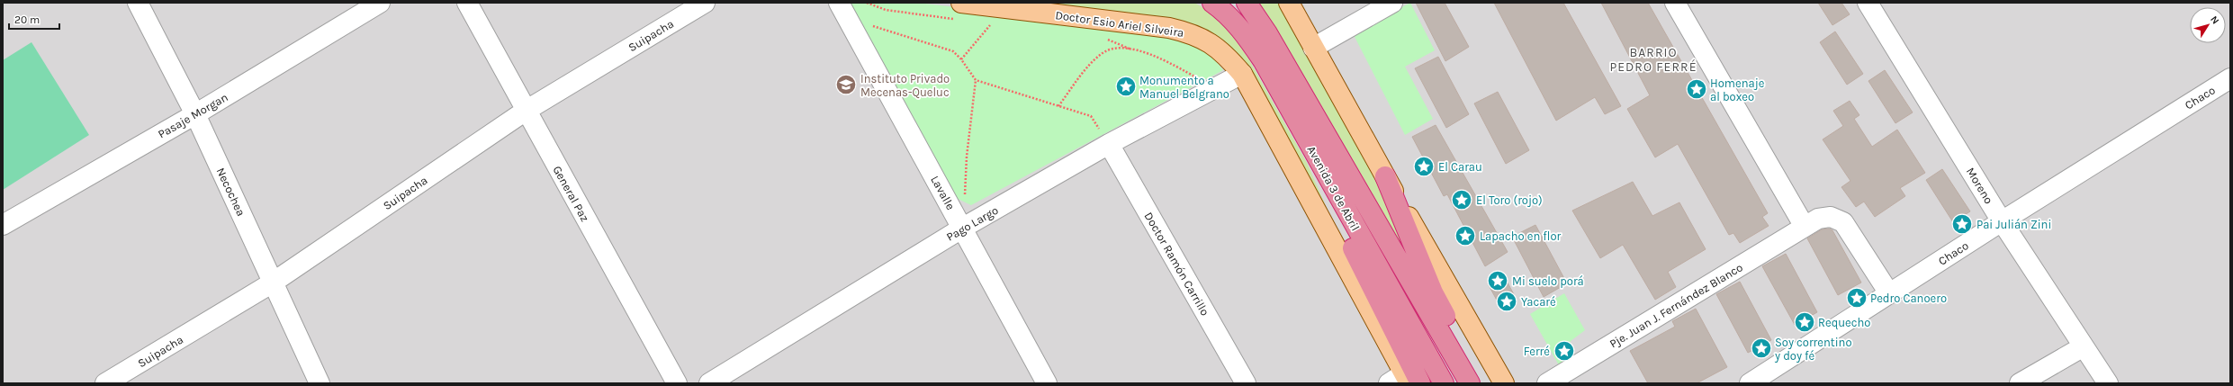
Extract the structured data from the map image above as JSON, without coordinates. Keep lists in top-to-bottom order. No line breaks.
{"streets":{"highway":["Avenida 3 de Abril"],"main road":["Doctor Esio Ariel Silveira"],"street":["Suipacha","Chaco","Pasaje Morgan","Moreno","Necochea","Lavalle","General Paz","Pago Largo","Doctor Ramón Carrillo","Pje. Juan J. Fernández Blanco"]},"crossings":[["Doctor Esio Ariel Silveira","Pago Largo"],["Suipacha","Necochea"],["Suipacha","General Paz"],["Chaco","Moreno"],["Chaco","Pje. Juan J. Fernández Blanco"],["Pasaje Morgan","Necochea"],["Lavalle","Pago Largo"],["Pago Largo","Doctor Ramón Carrillo"]],"districts":["BARRIO PEDRO FERRÉ"],"places":{"school or university":["Instituto Privado Mecenas-Queluc"],"place":["Monumento a Manuel Belgrano","Homenaje al boxeo","El Carau","El Toro (rojo)","Pai Julián Zini","Lapacho en flor","Mi suelo porá","Pedro Canoero","Yacaré","Requecho","Soy correntino y doy fé","Ferré"]},"scale_bar":"20 m","north":"top right"}
